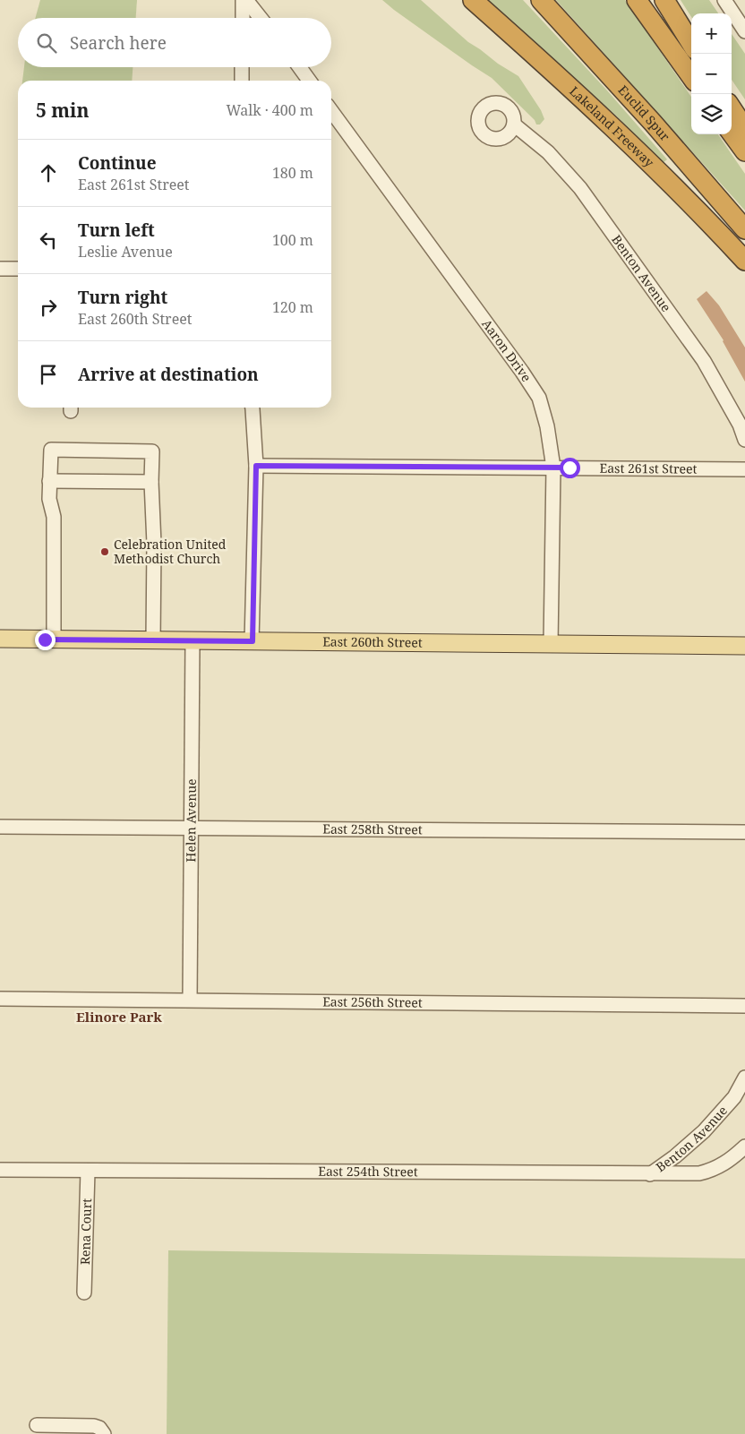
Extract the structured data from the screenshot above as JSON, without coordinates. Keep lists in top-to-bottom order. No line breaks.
{"streets":{"highway":["Euclid Spur","Lakeland Freeway"],"main road":["East 260th Street"],"street":["Benton Avenue","Aaron Drive","East 261st Street","Helen Avenue","East 258th Street","East 256th Street","East 254th Street","Rena Court"]},"crossings":[["Benton Avenue","East 254th Street"],["Aaron Drive","East 261st Street"],["Aaron Drive","East 260th Street"],["East 260th Street","Helen Avenue"],["Helen Avenue","East 258th Street"],["Helen Avenue","East 256th Street"],["East 254th Street","Rena Court"]],"districts":["Elinore Park"],"places":["Celebration United Methodist Church"],"page":{"map_buttons":["+","−"],"search":"Search here","heading":["5 min","Walk · 400 m"],"list":[["Continue","East 261st Street","180 m"],["Turn left","Leslie Avenue","100 m"],["Turn right","East 260th Street","120 m"],"Arrive at destination"]}}
